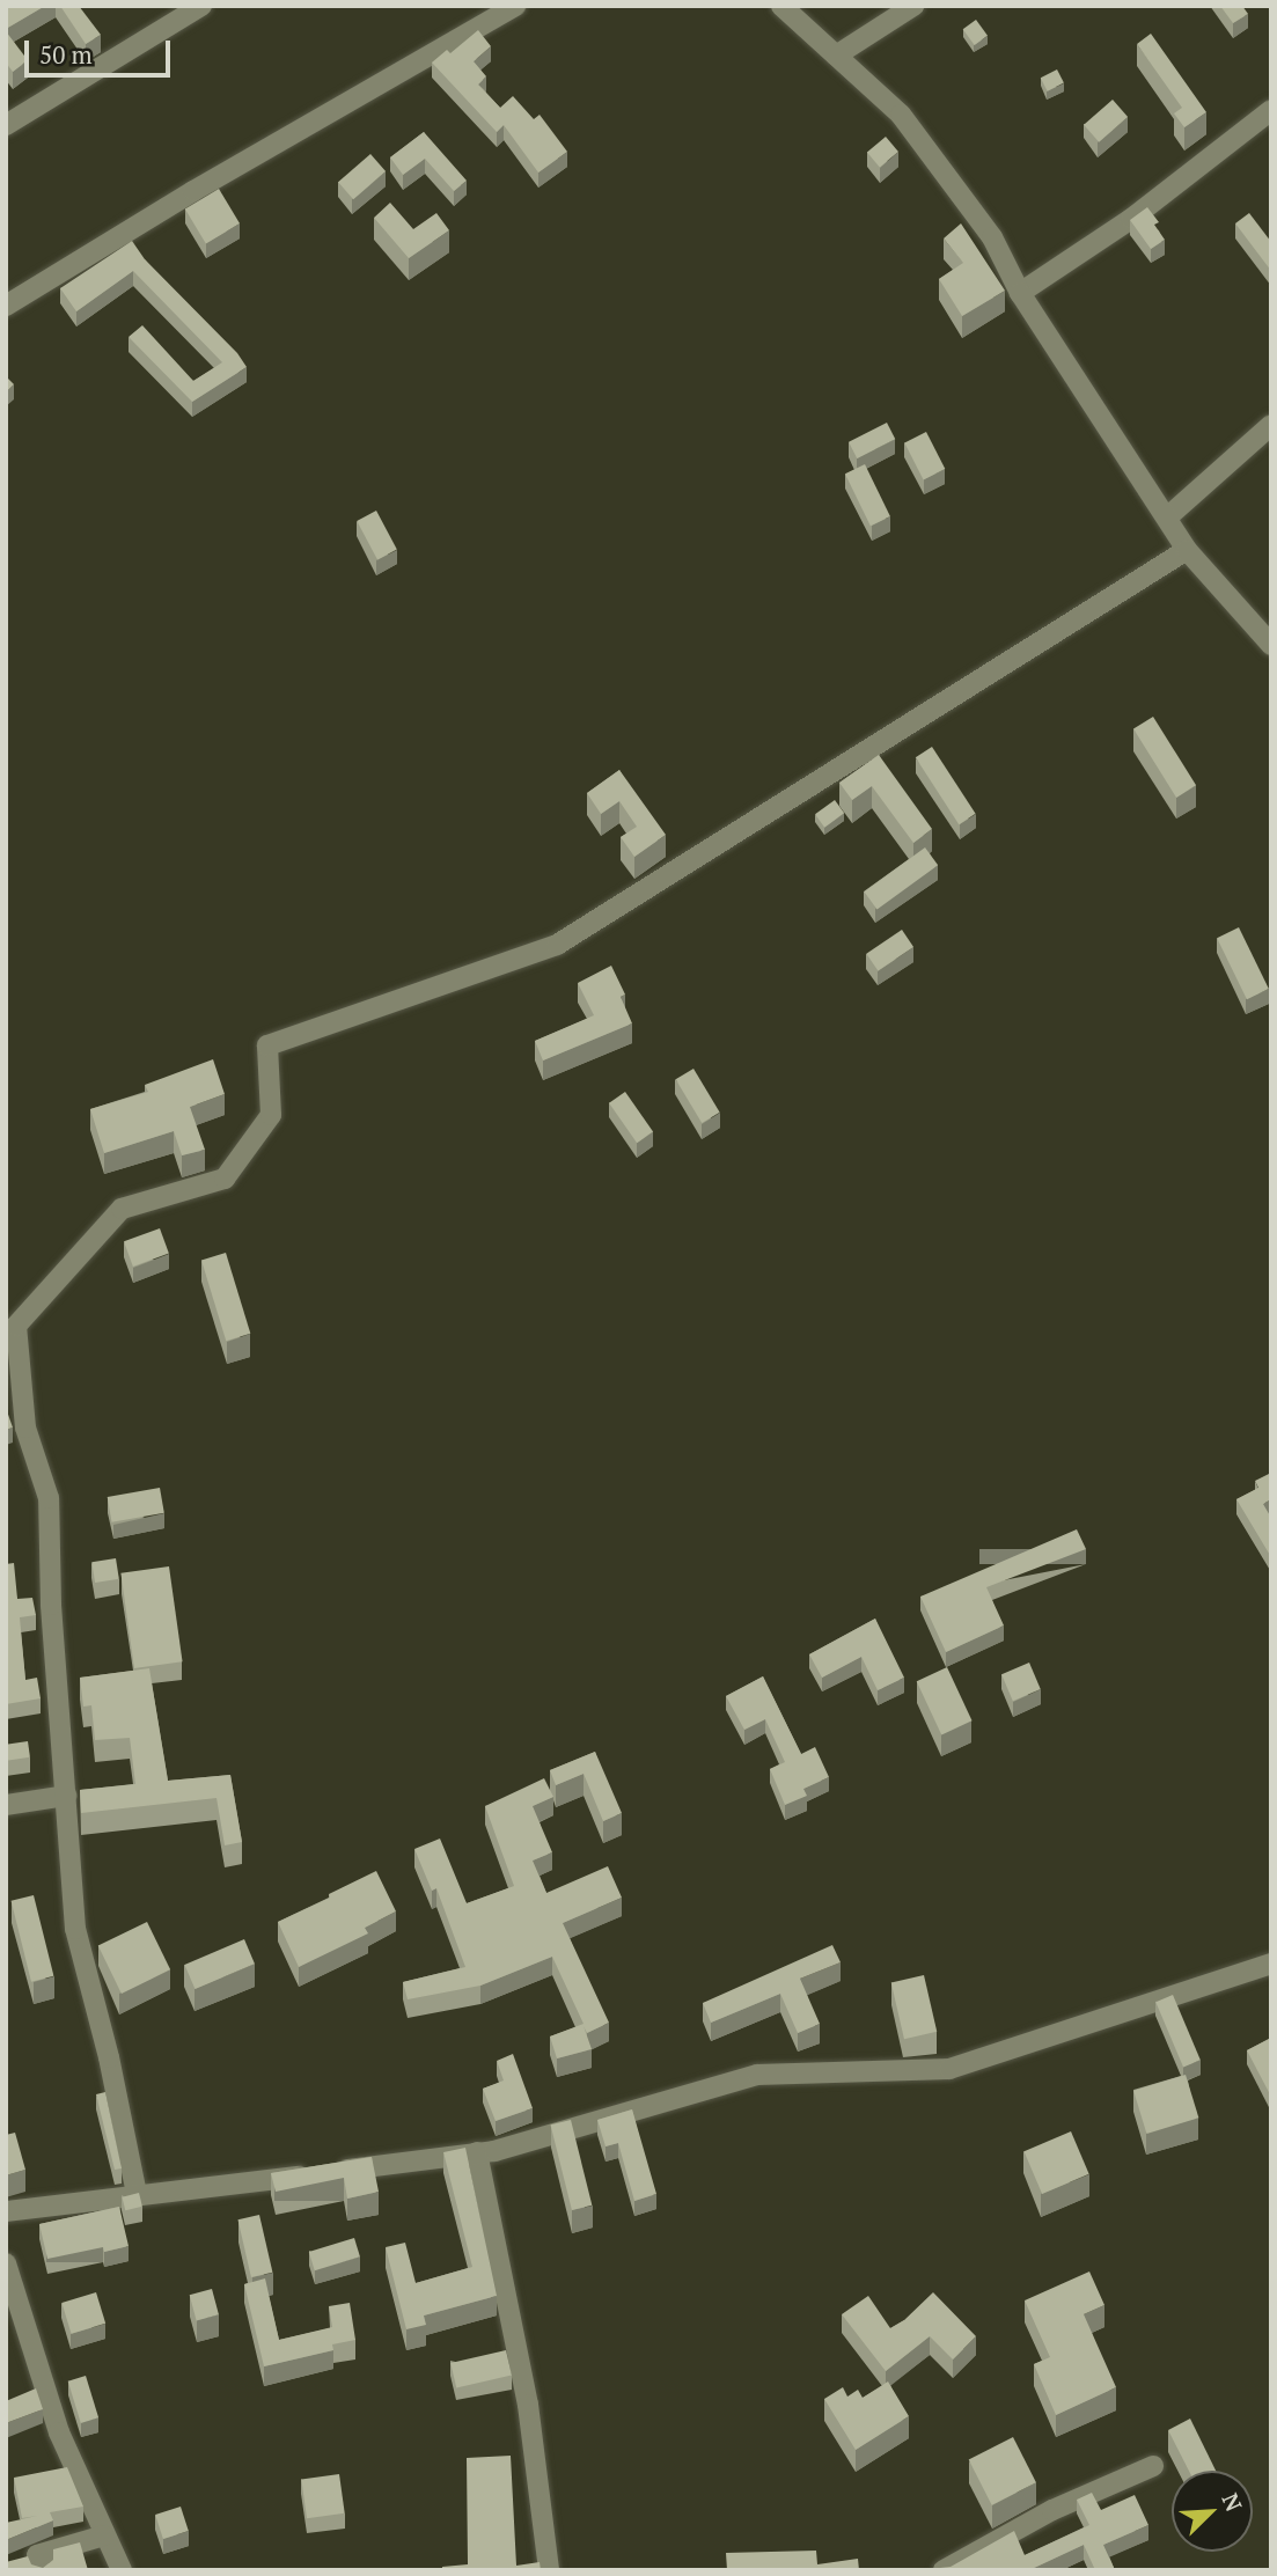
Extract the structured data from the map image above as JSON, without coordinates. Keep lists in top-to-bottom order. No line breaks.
{"scale_bar":"50 m","north":"top right"}
